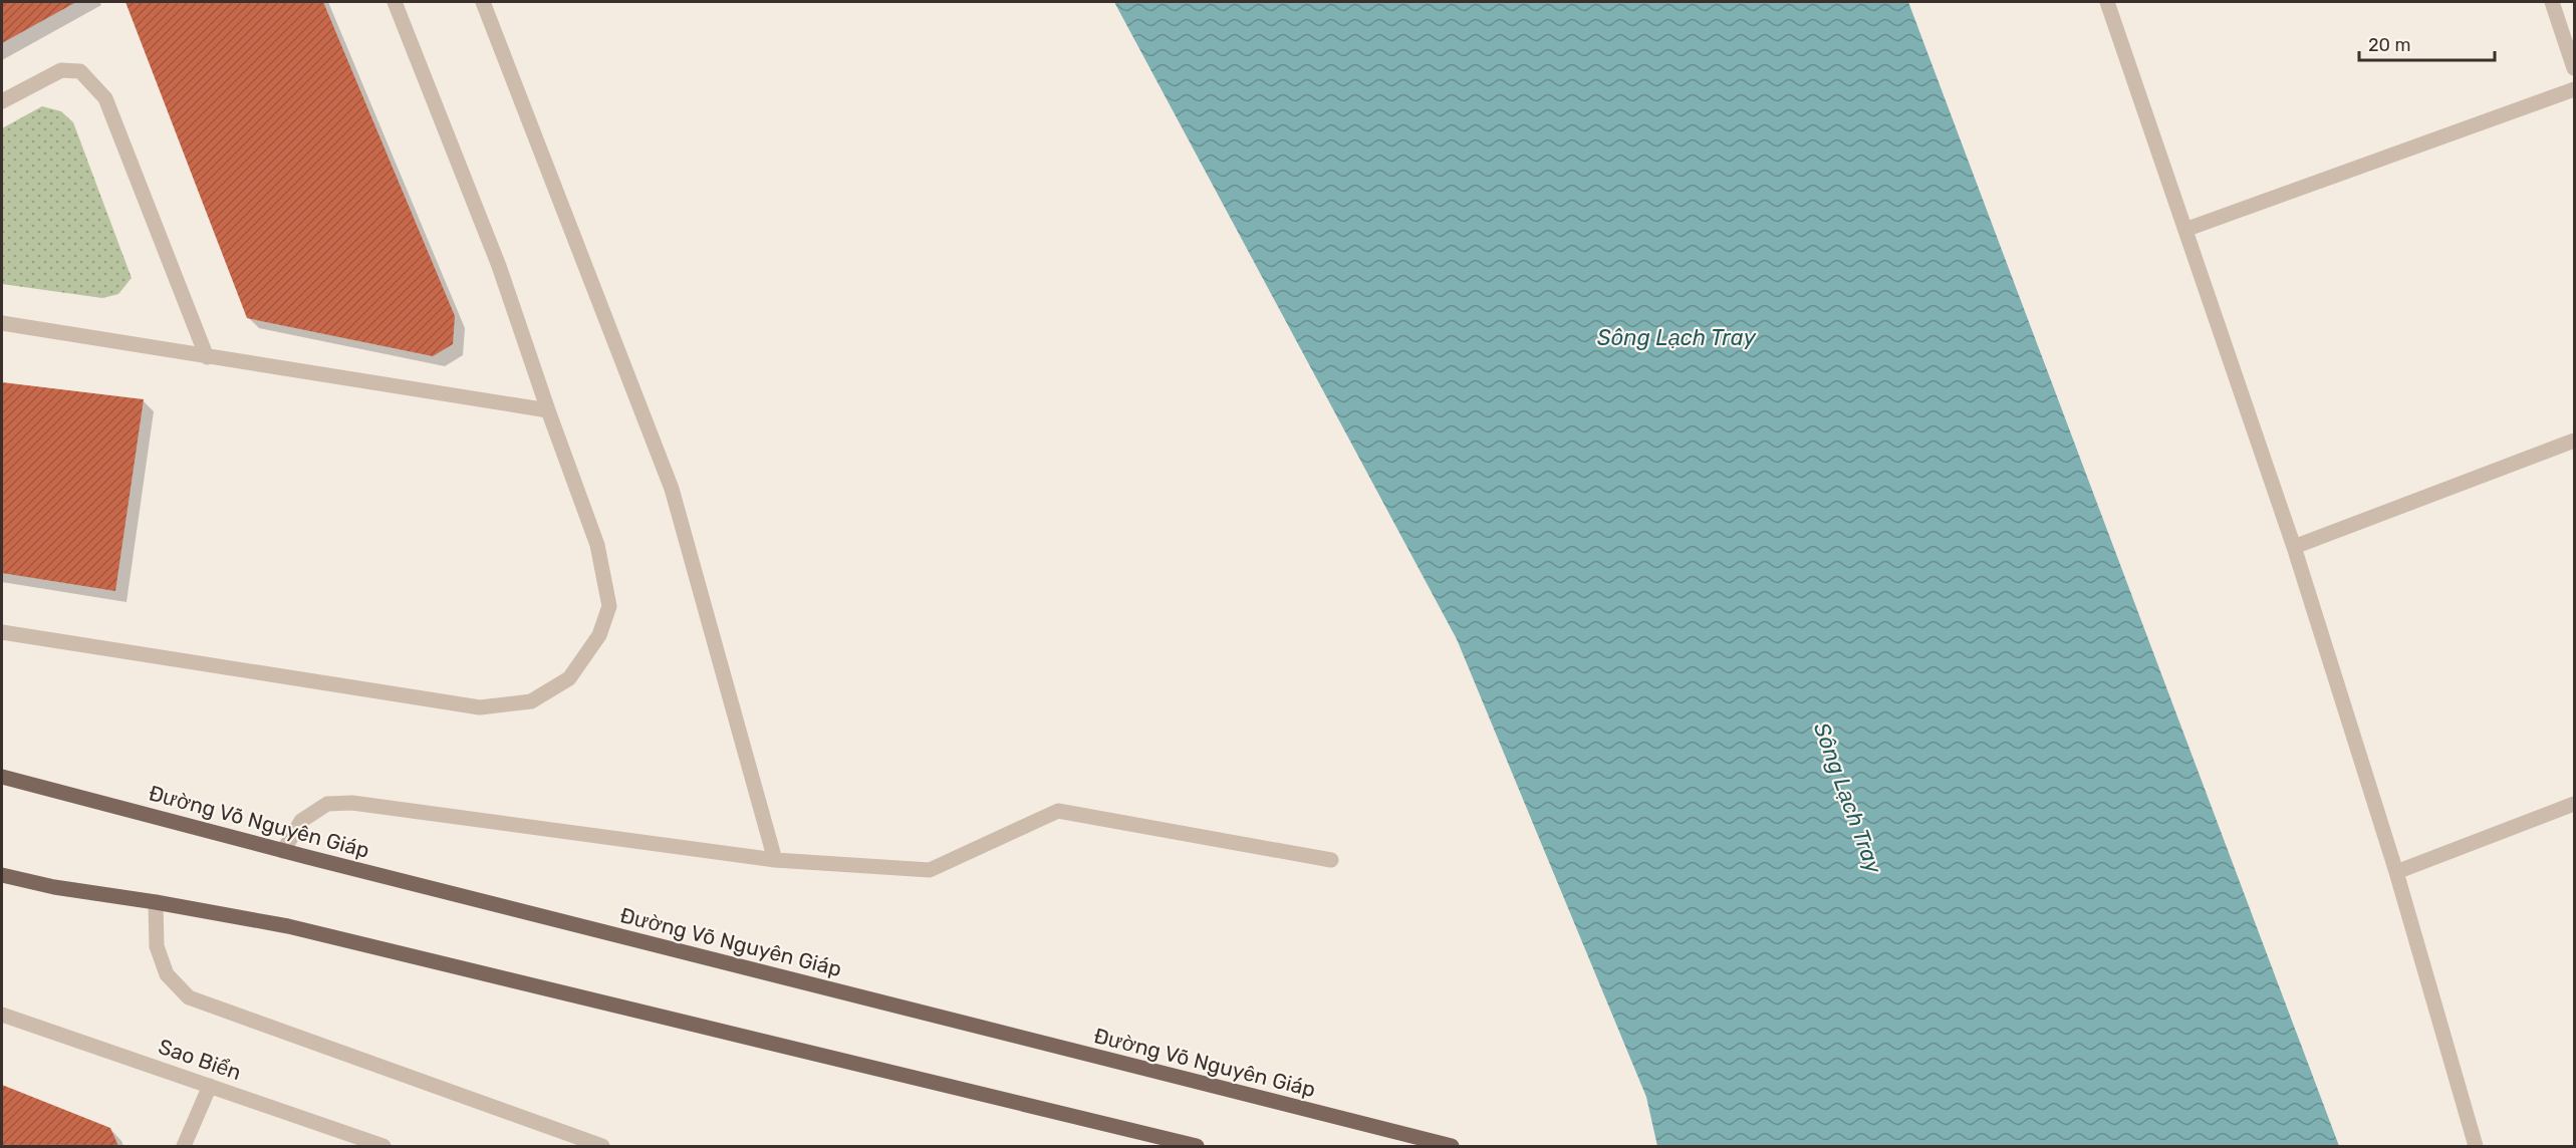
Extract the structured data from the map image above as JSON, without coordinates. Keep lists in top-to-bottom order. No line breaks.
{"streets":{"main road":["Đường Võ Nguyên Giáp"],"street":["Sao Biển"]},"water":["Sông Lạch Tray"],"scale_bar":"20 m"}
